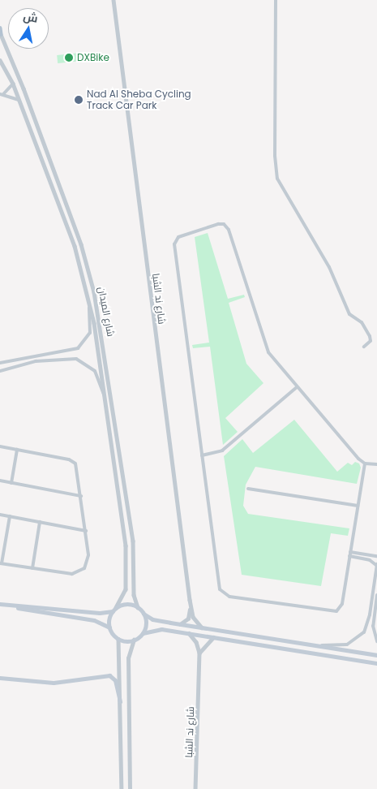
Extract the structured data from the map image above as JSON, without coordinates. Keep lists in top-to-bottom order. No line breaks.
{"streets":{"street":["شارع ند الشبا","شارع الميدان"]},"places":["DXBike","Nad Al Sheba Cycling Track Car Park"],"north":"top"}
